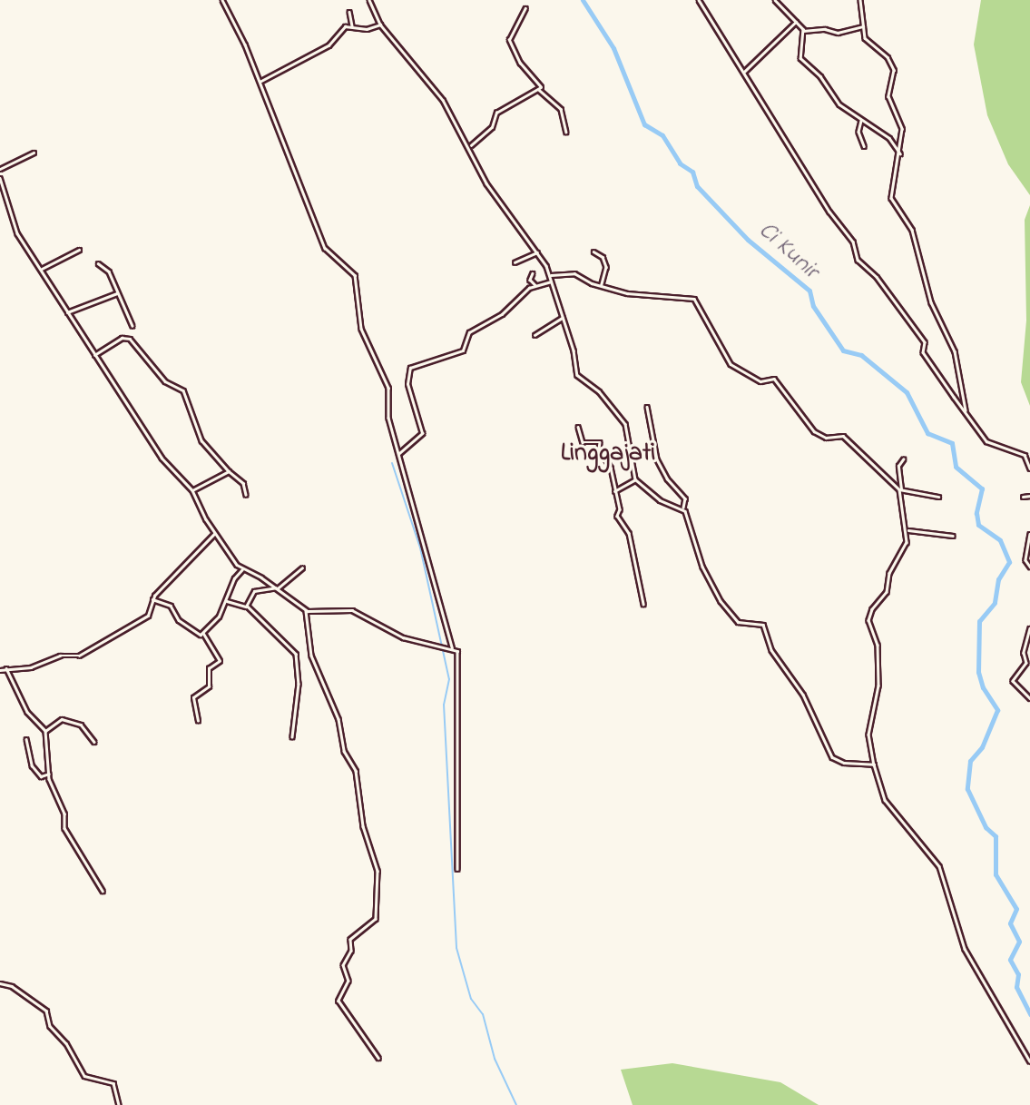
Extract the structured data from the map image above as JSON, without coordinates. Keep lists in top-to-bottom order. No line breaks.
{"districts":["Linggajati"],"water":["Ci Kunir"]}
